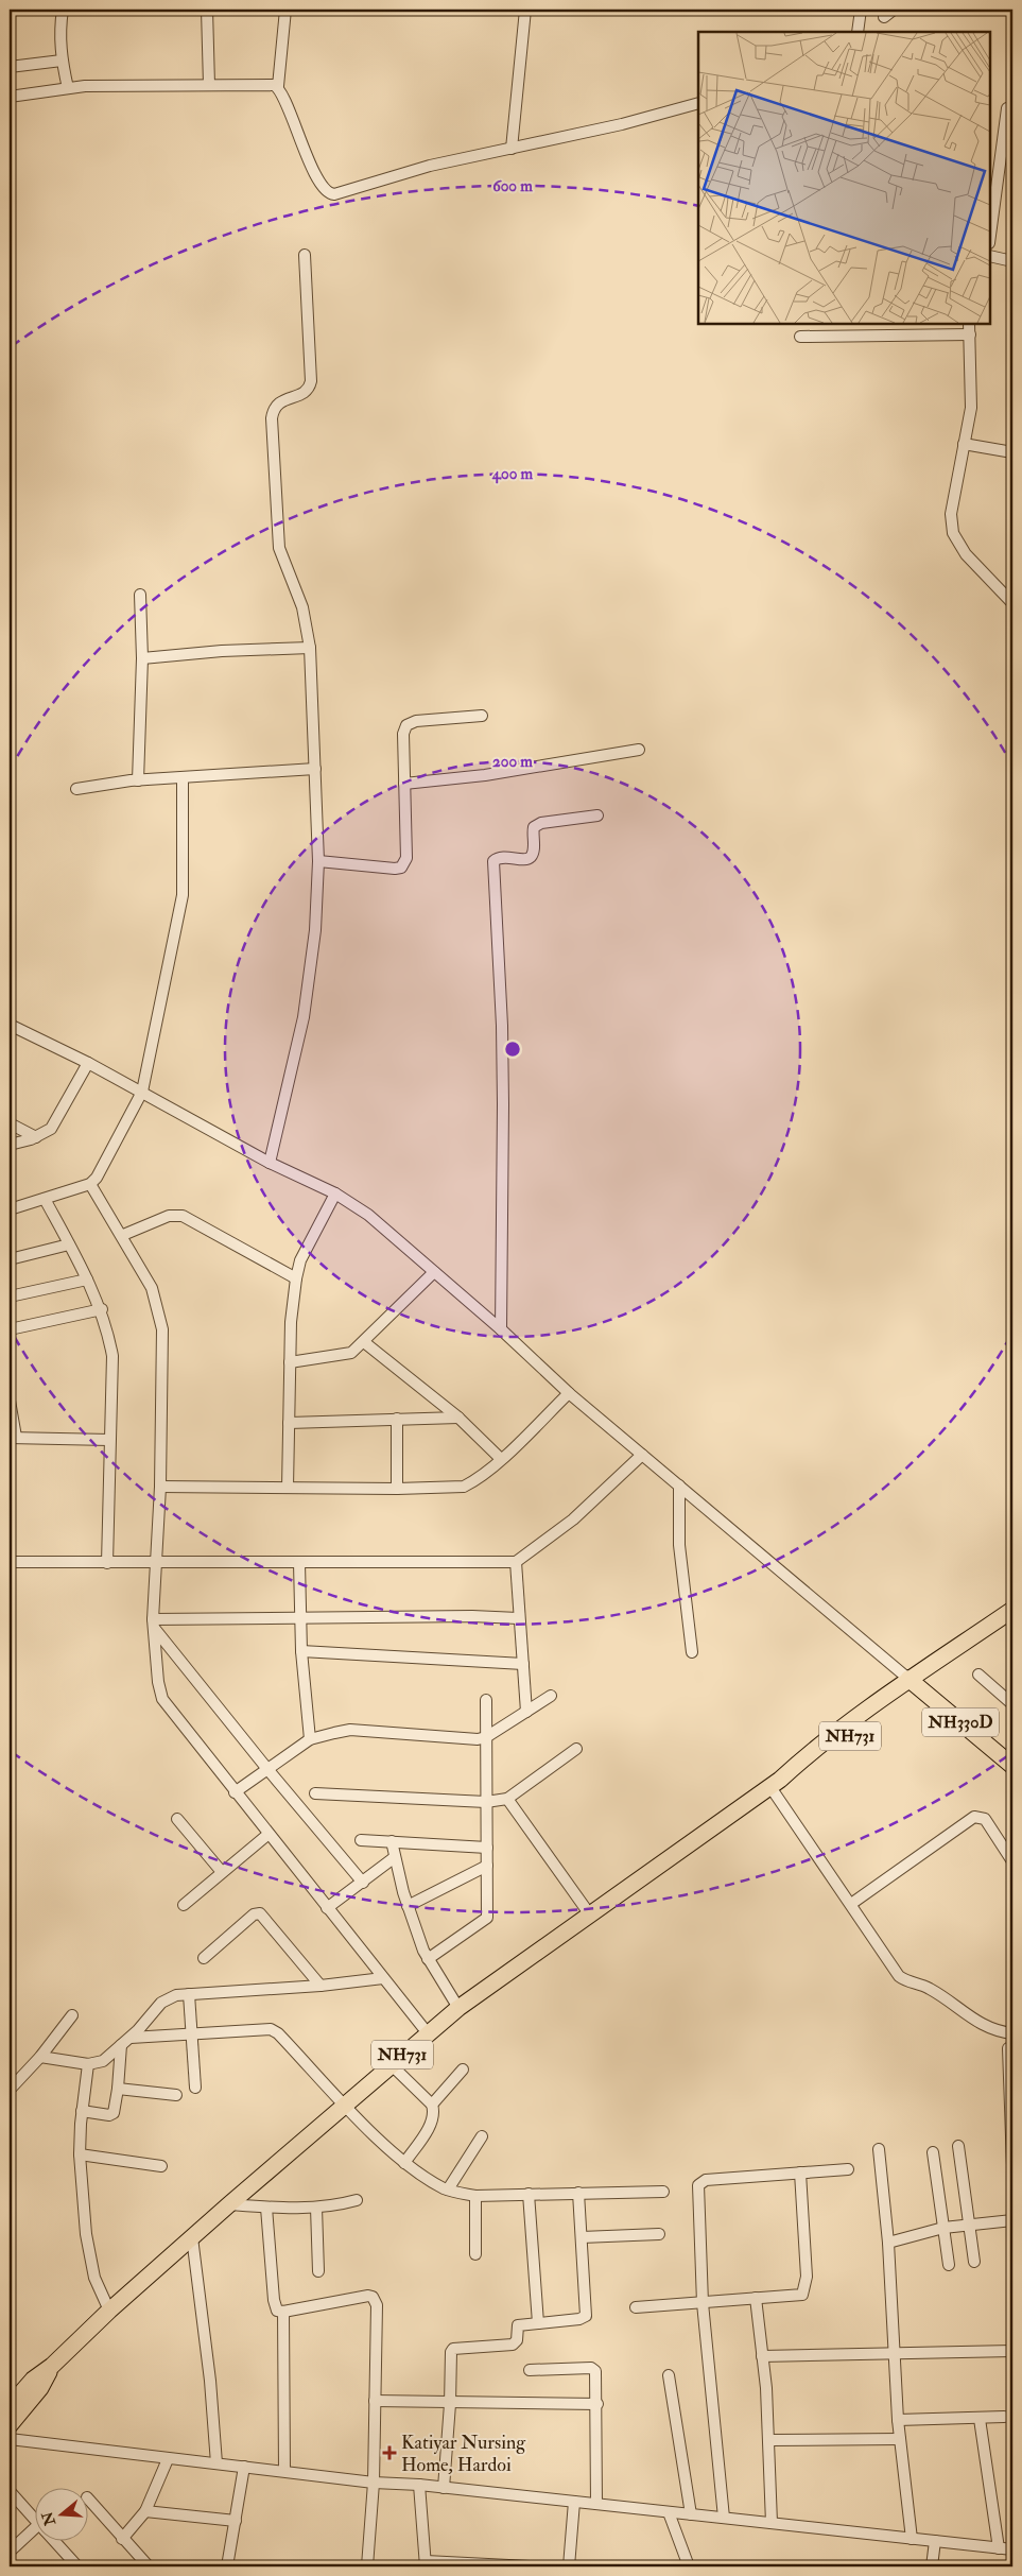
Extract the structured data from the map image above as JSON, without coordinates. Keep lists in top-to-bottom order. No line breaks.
{"streets":{"highway":["NH330D","NH731"]},"crossings":[["NH330D","NH731"]],"places":{"health":["Katiyar Nursing Home, Hardoi"]},"north":"left","rings":["600 m","400 m","200 m"]}
